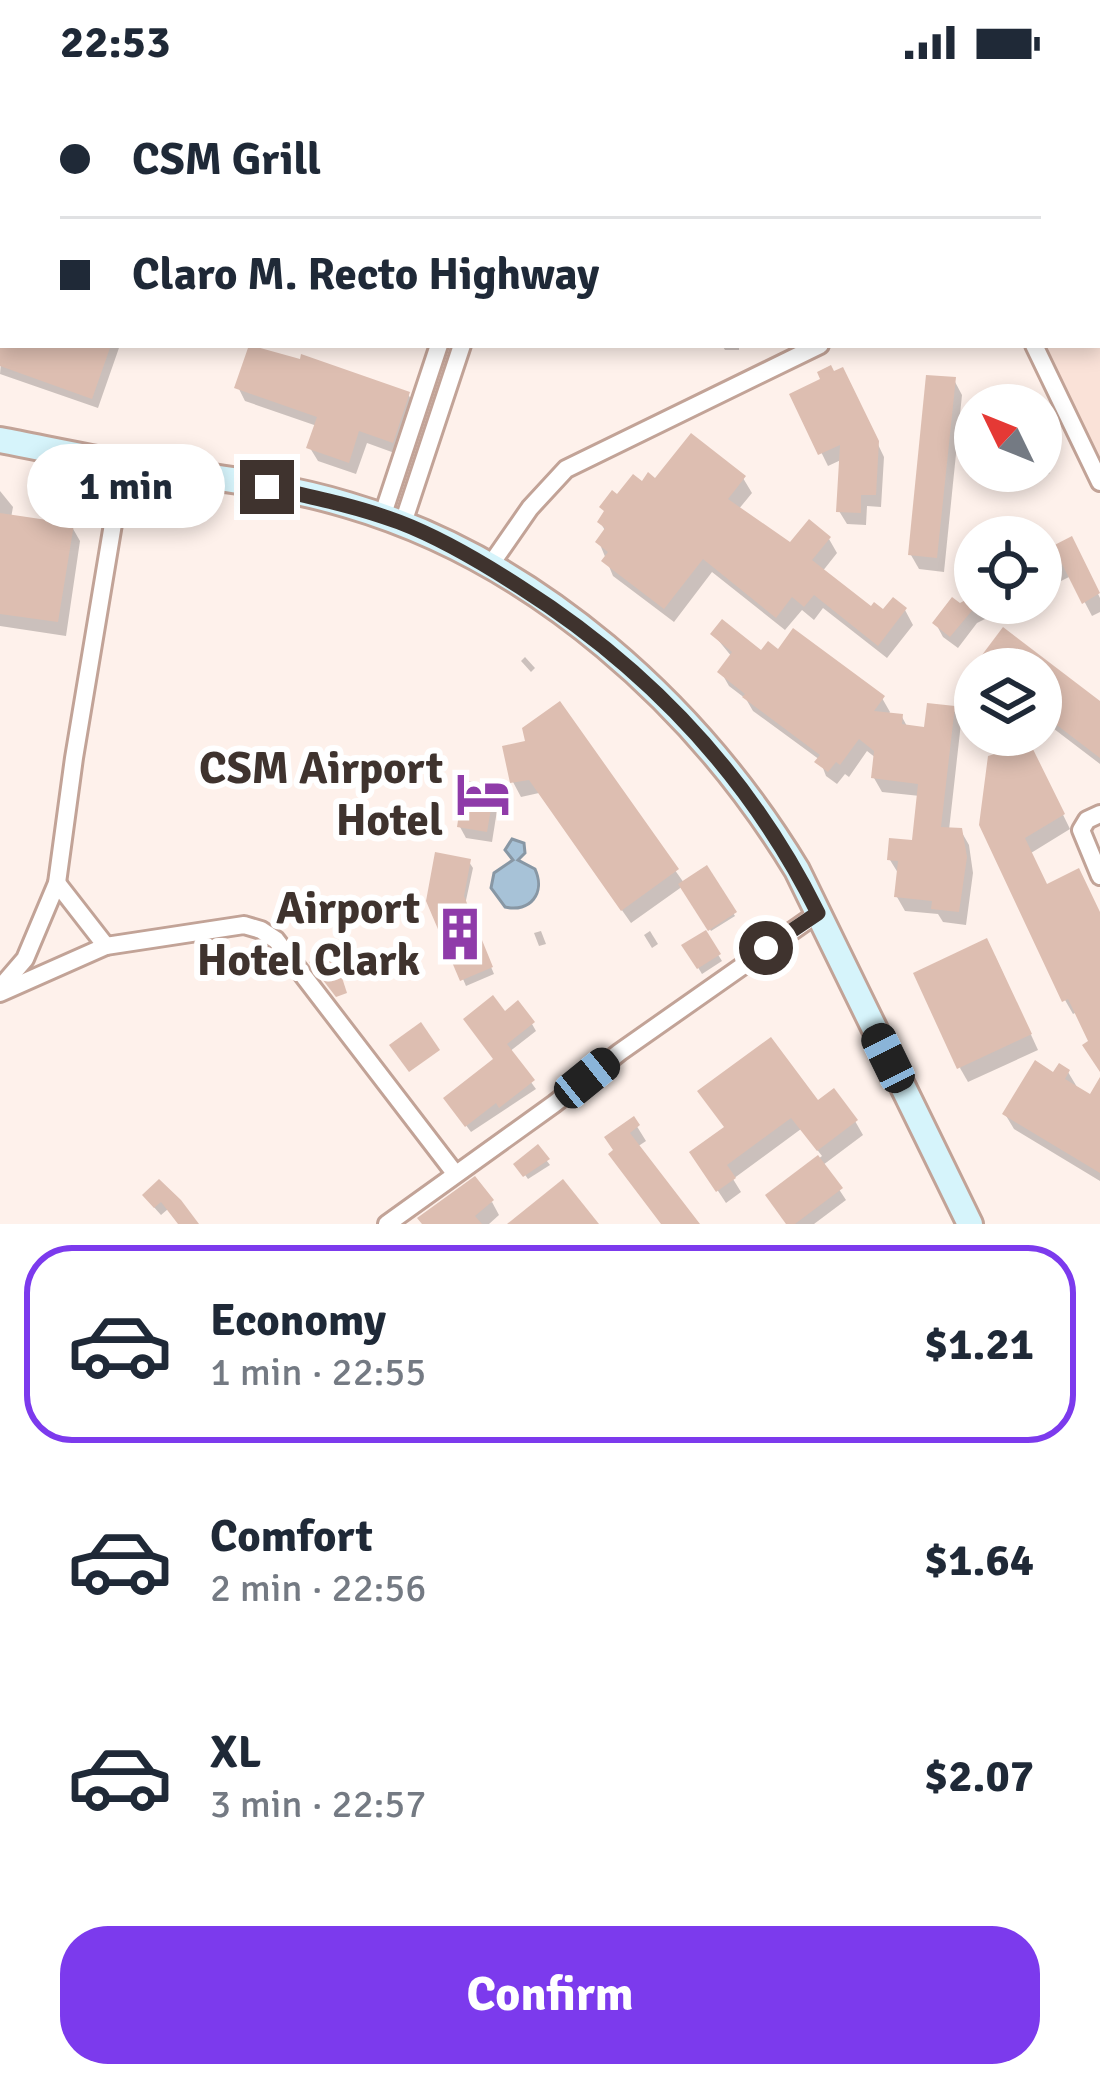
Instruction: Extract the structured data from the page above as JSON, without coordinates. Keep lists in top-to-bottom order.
{
  "places": {
    "hotel": ["CSM Airport Hotel"],
    "building": ["Airport Hotel Clark"]
  },
  "north": "top left",
  "page": {
    "status": "22:53",
    "banner": ["CSM Grill", "Claro M. Recto Highway"],
    "bubble": "1 min",
    "list": [
      {
        "name": "Economy",
        "note": "1 min · 22:55",
        "value": "$1.21"
      },
      {
        "name": "Comfort",
        "note": "2 min · 22:56",
        "value": "$1.64"
      },
      {
        "name": "XL",
        "note": "3 min · 22:57",
        "value": "$2.07"
      }
    ],
    "buttons": "Confirm"
  }
}
